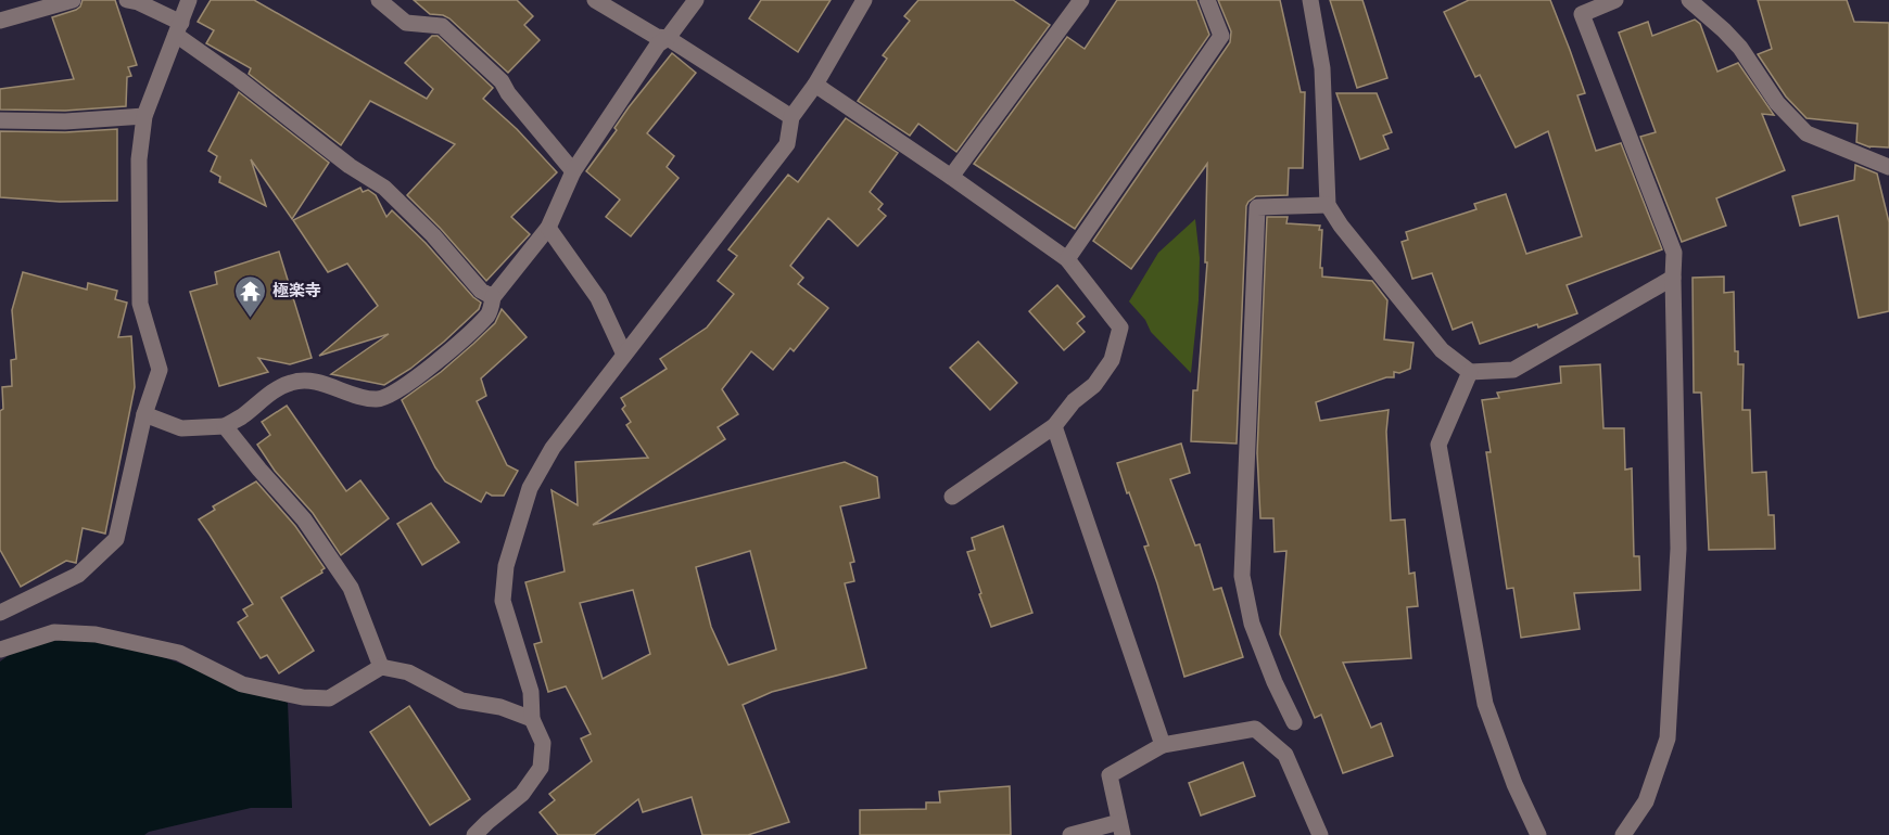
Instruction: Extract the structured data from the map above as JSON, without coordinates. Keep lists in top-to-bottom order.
{
  "places": {
    "temple": ["極楽寺"]
  }
}
